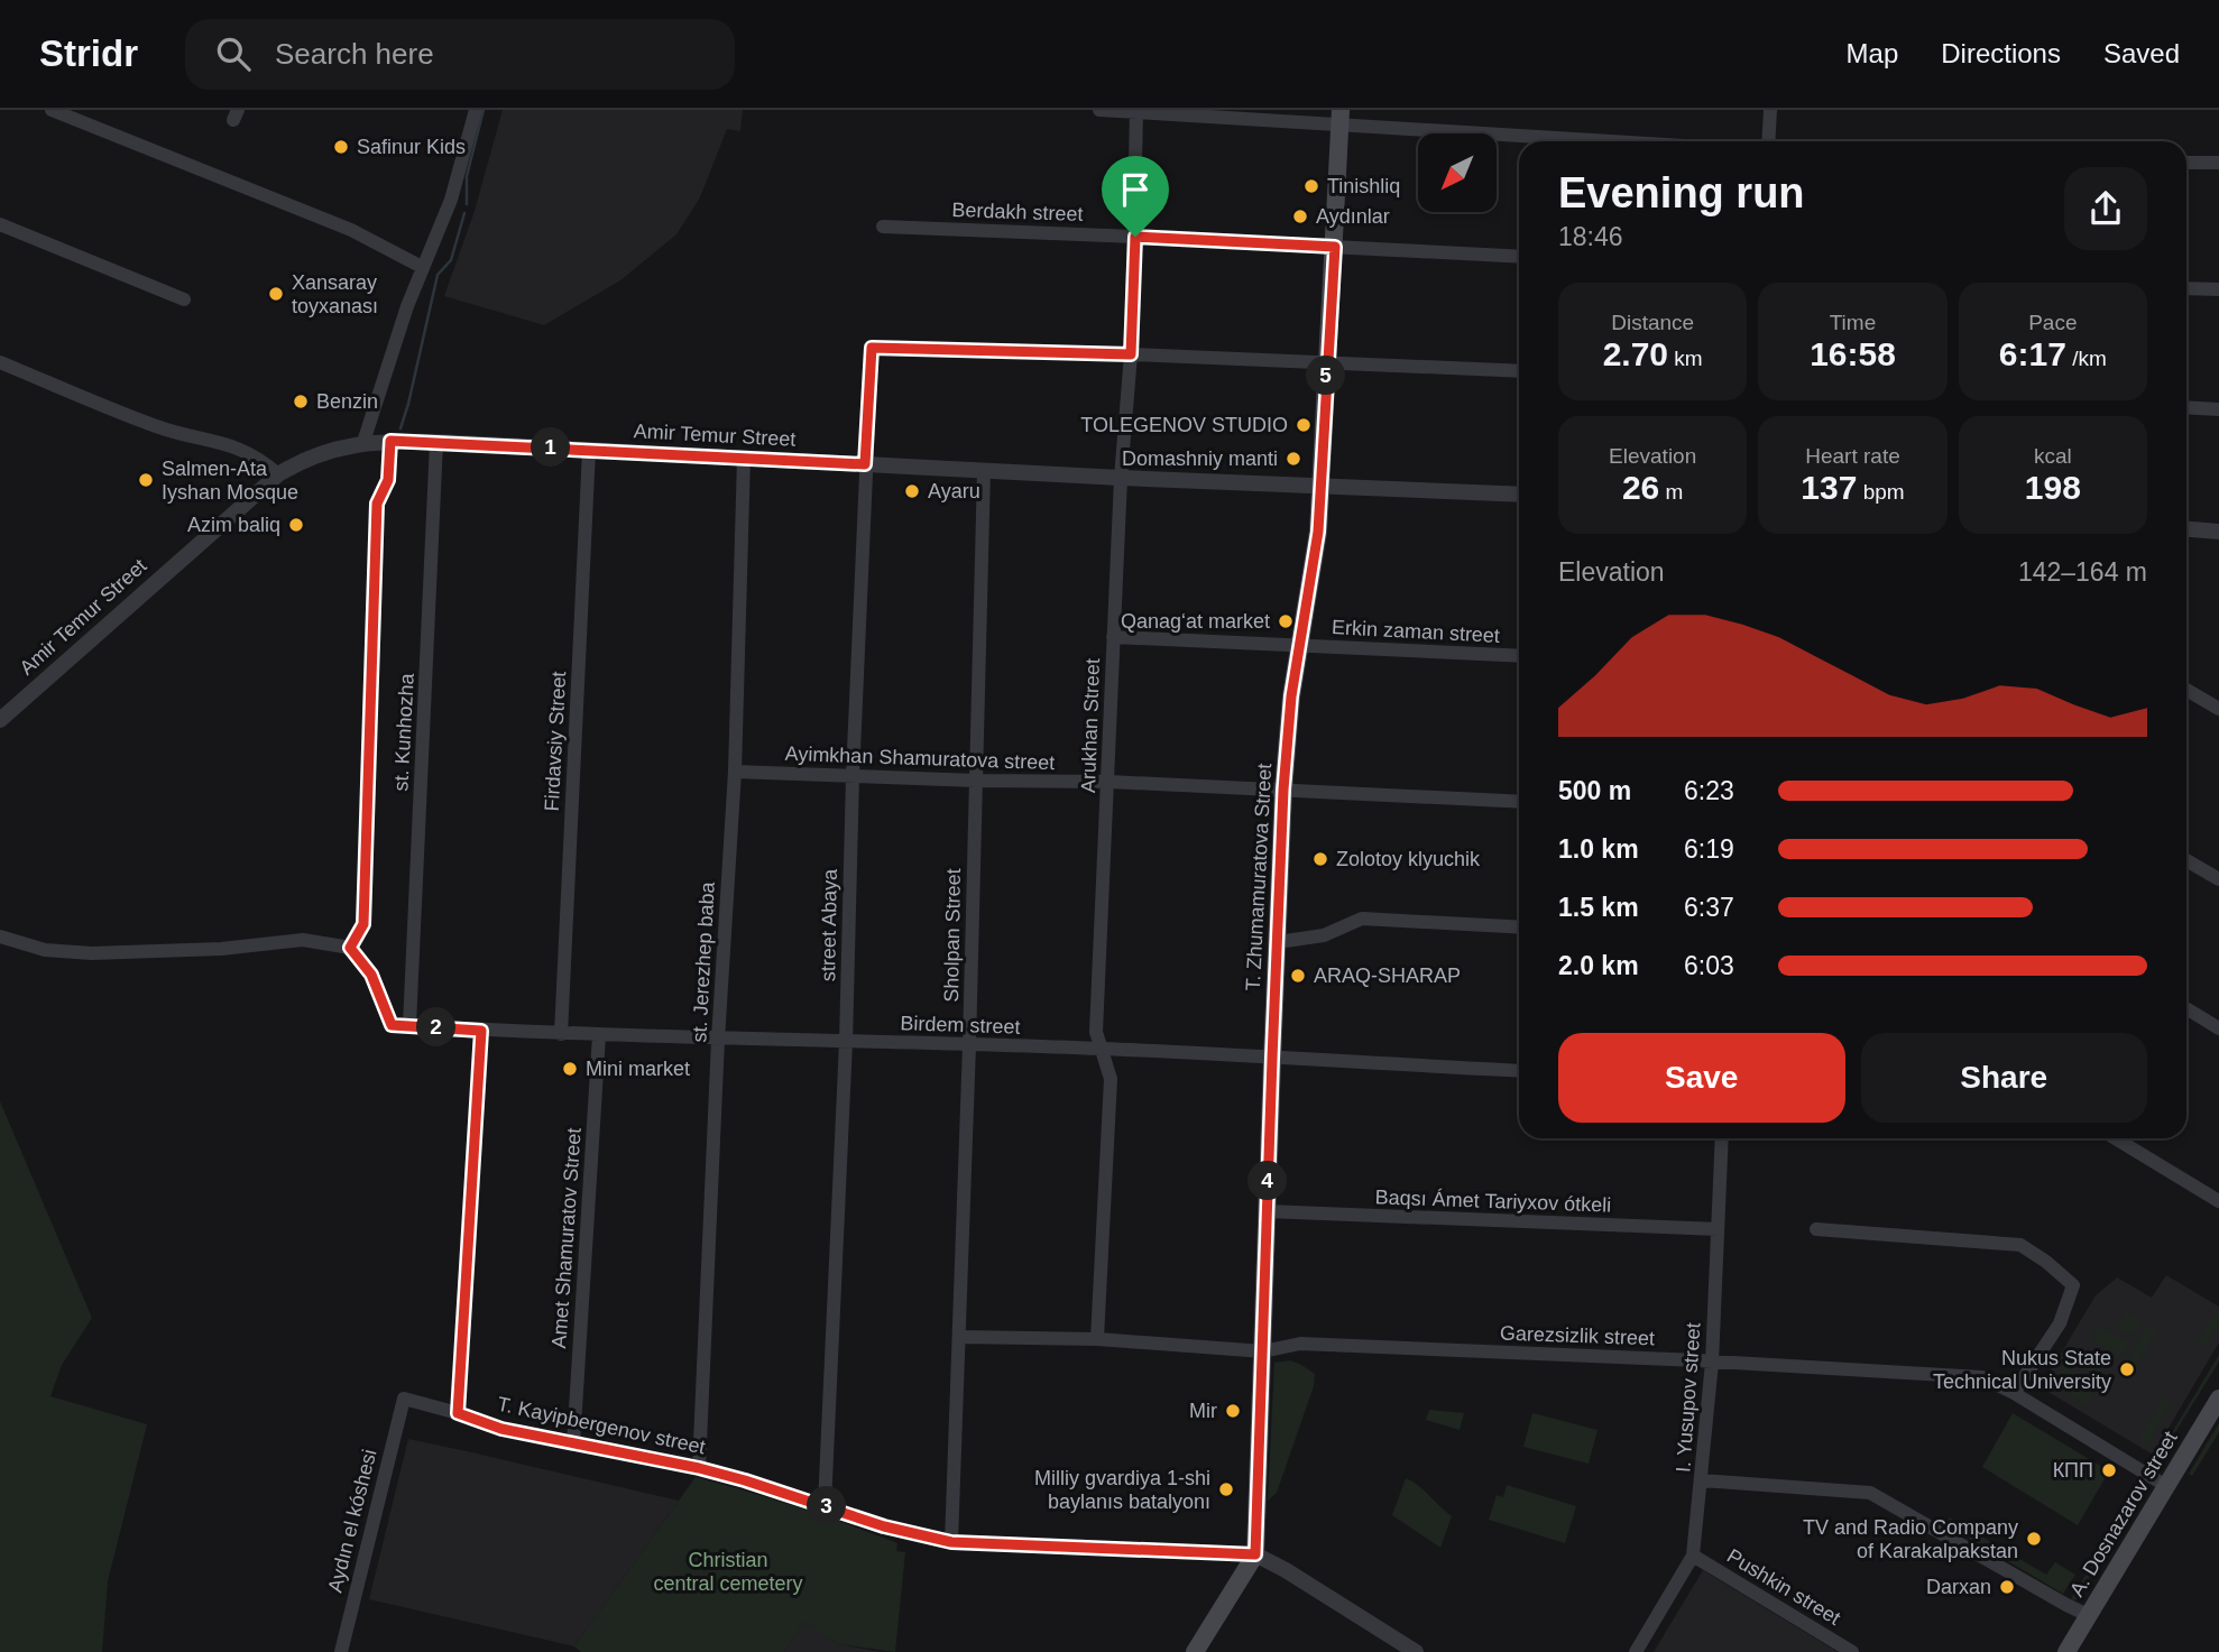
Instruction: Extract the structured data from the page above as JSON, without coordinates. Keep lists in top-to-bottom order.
{
  "streets": {
    "main road": ["T. Zhumamuratova Street", "A. Dosnazarov street"],
    "street": [
      "Berdakh street",
      "Amir Temur Street",
      "Erkin zaman street",
      "Arukhan Street",
      "st. Kunhozha",
      "Firdavsiy Street",
      "Ayimkhan Shamuratova street",
      "street Abaya",
      "Sholpan Street",
      "st. Jerezhep baba",
      "Birdem street",
      "Baqsı Ámet Tariyxov ótkeli",
      "Amet Shamuratov Street",
      "Garezsizlik street",
      "I. Yusupov street",
      "T. Kayipbergenov street",
      "Aydın el kóshesi",
      "Pushkin street"
    ]
  },
  "crossings": [
    ["Berdakh street", "Arukhan Street"],
    ["Berdakh street", "T. Zhumamuratova Street"],
    ["Amir Temur Street", "Arukhan Street"],
    ["Amir Temur Street", "st. Kunhozha"],
    ["Amir Temur Street", "Firdavsiy Street"],
    ["Amir Temur Street", "T. Zhumamuratova Street"],
    ["Amir Temur Street", "street Abaya"],
    ["Amir Temur Street", "Sholpan Street"],
    ["Amir Temur Street", "st. Jerezhep baba"],
    ["Erkin zaman street", "Arukhan Street"],
    ["Erkin zaman street", "T. Zhumamuratova Street"],
    ["Arukhan Street", "Ayimkhan Shamuratova street"],
    ["Arukhan Street", "street Abaya"],
    ["Arukhan Street", "Birdem street"],
    ["Arukhan Street", "Garezsizlik street"],
    ["st. Kunhozha", "Birdem street"],
    ["Firdavsiy Street", "Birdem street"],
    ["Ayimkhan Shamuratova street", "T. Zhumamuratova Street"],
    ["Ayimkhan Shamuratova street", "street Abaya"],
    ["Ayimkhan Shamuratova street", "Sholpan Street"],
    ["Ayimkhan Shamuratova street", "st. Jerezhep baba"],
    ["T. Zhumamuratova Street", "Birdem street"],
    ["T. Zhumamuratova Street", "Baqsı Ámet Tariyxov ótkeli"],
    ["T. Zhumamuratova Street", "Garezsizlik street"],
    ["T. Zhumamuratova Street", "T. Kayipbergenov street"],
    ["street Abaya", "Birdem street"],
    ["street Abaya", "T. Kayipbergenov street"],
    ["Sholpan Street", "Birdem street"],
    ["Sholpan Street", "Garezsizlik street"],
    ["Sholpan Street", "T. Kayipbergenov street"],
    ["st. Jerezhep baba", "Birdem street"],
    ["st. Jerezhep baba", "T. Kayipbergenov street"],
    ["Birdem street", "Amet Shamuratov Street"],
    ["Baqsı Ámet Tariyxov ótkeli", "I. Yusupov street"],
    ["Amet Shamuratov Street", "T. Kayipbergenov street"],
    ["Garezsizlik street", "I. Yusupov street"],
    ["Garezsizlik street", "A. Dosnazarov street"],
    ["I. Yusupov street", "Pushkin street"],
    ["T. Kayipbergenov street", "Aydın el kóshesi"]
  ],
  "parks": ["Christian central cemetery"],
  "places": [
    "Safinur Kids",
    "Tinishliq",
    "Aydınlar",
    "Xansaray toyxanası",
    "Benzin",
    "TOLEGENOV STUDIO",
    "Domashniy manti",
    "Salmen-Ata Iyshan Mosque",
    "Ayaru",
    "Azim baliq",
    "Qanagʻat market",
    "Zolotoy klyuchik",
    "ARAQ-SHARAP",
    "Mini market",
    "Nukus State Technical University",
    "Mir",
    "КПП",
    "Milliy gvardiya 1-shi baylanıs batalyonı",
    "TV and Radio Company of Karakalpakstan",
    "Darxan"
  ],
  "north": "bottom left",
  "page": {
    "header": "Stridr",
    "search": "Search here",
    "nav": ["Map", "Directions", "Saved"],
    "heading": ["Evening run", "18:46"],
    "stats": [
      ["Distance", "2.70 km"],
      ["Time", "16:58"],
      ["Pace", "6:17 /km"],
      ["Elevation", "26 m"],
      ["Heart rate", "137 bpm"],
      ["kcal", "198"]
    ],
    "pins": [
      "5",
      "1",
      "2",
      "4",
      "3"
    ],
    "chart": ["Elevation", "142–164 m"],
    "list": [
      {
        "name": "500 m",
        "note": "6:23"
      },
      {
        "name": "1.0 km",
        "note": "6:19"
      },
      {
        "name": "1.5 km",
        "note": "6:37"
      },
      {
        "name": "2.0 km",
        "note": "6:03"
      }
    ],
    "buttons": ["Save", "Share"]
  }
}
